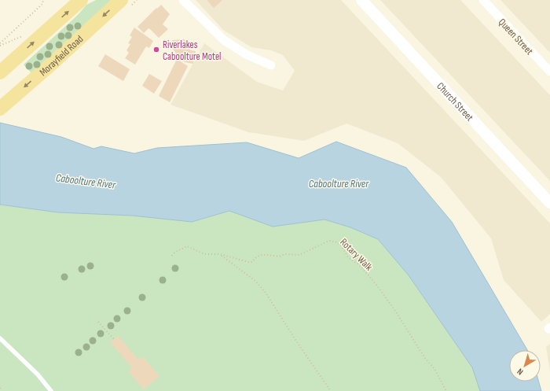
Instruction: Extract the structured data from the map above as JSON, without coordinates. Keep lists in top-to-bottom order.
{
  "streets": {
    "main road": ["Morayfield Road"],
    "street": ["Queen Street", "Church Street"],
    "path": ["Rotary Walk"]
  },
  "water": ["Caboolture River"],
  "places": ["Riverlakes Caboolture Motel"],
  "north": "bottom left"
}
